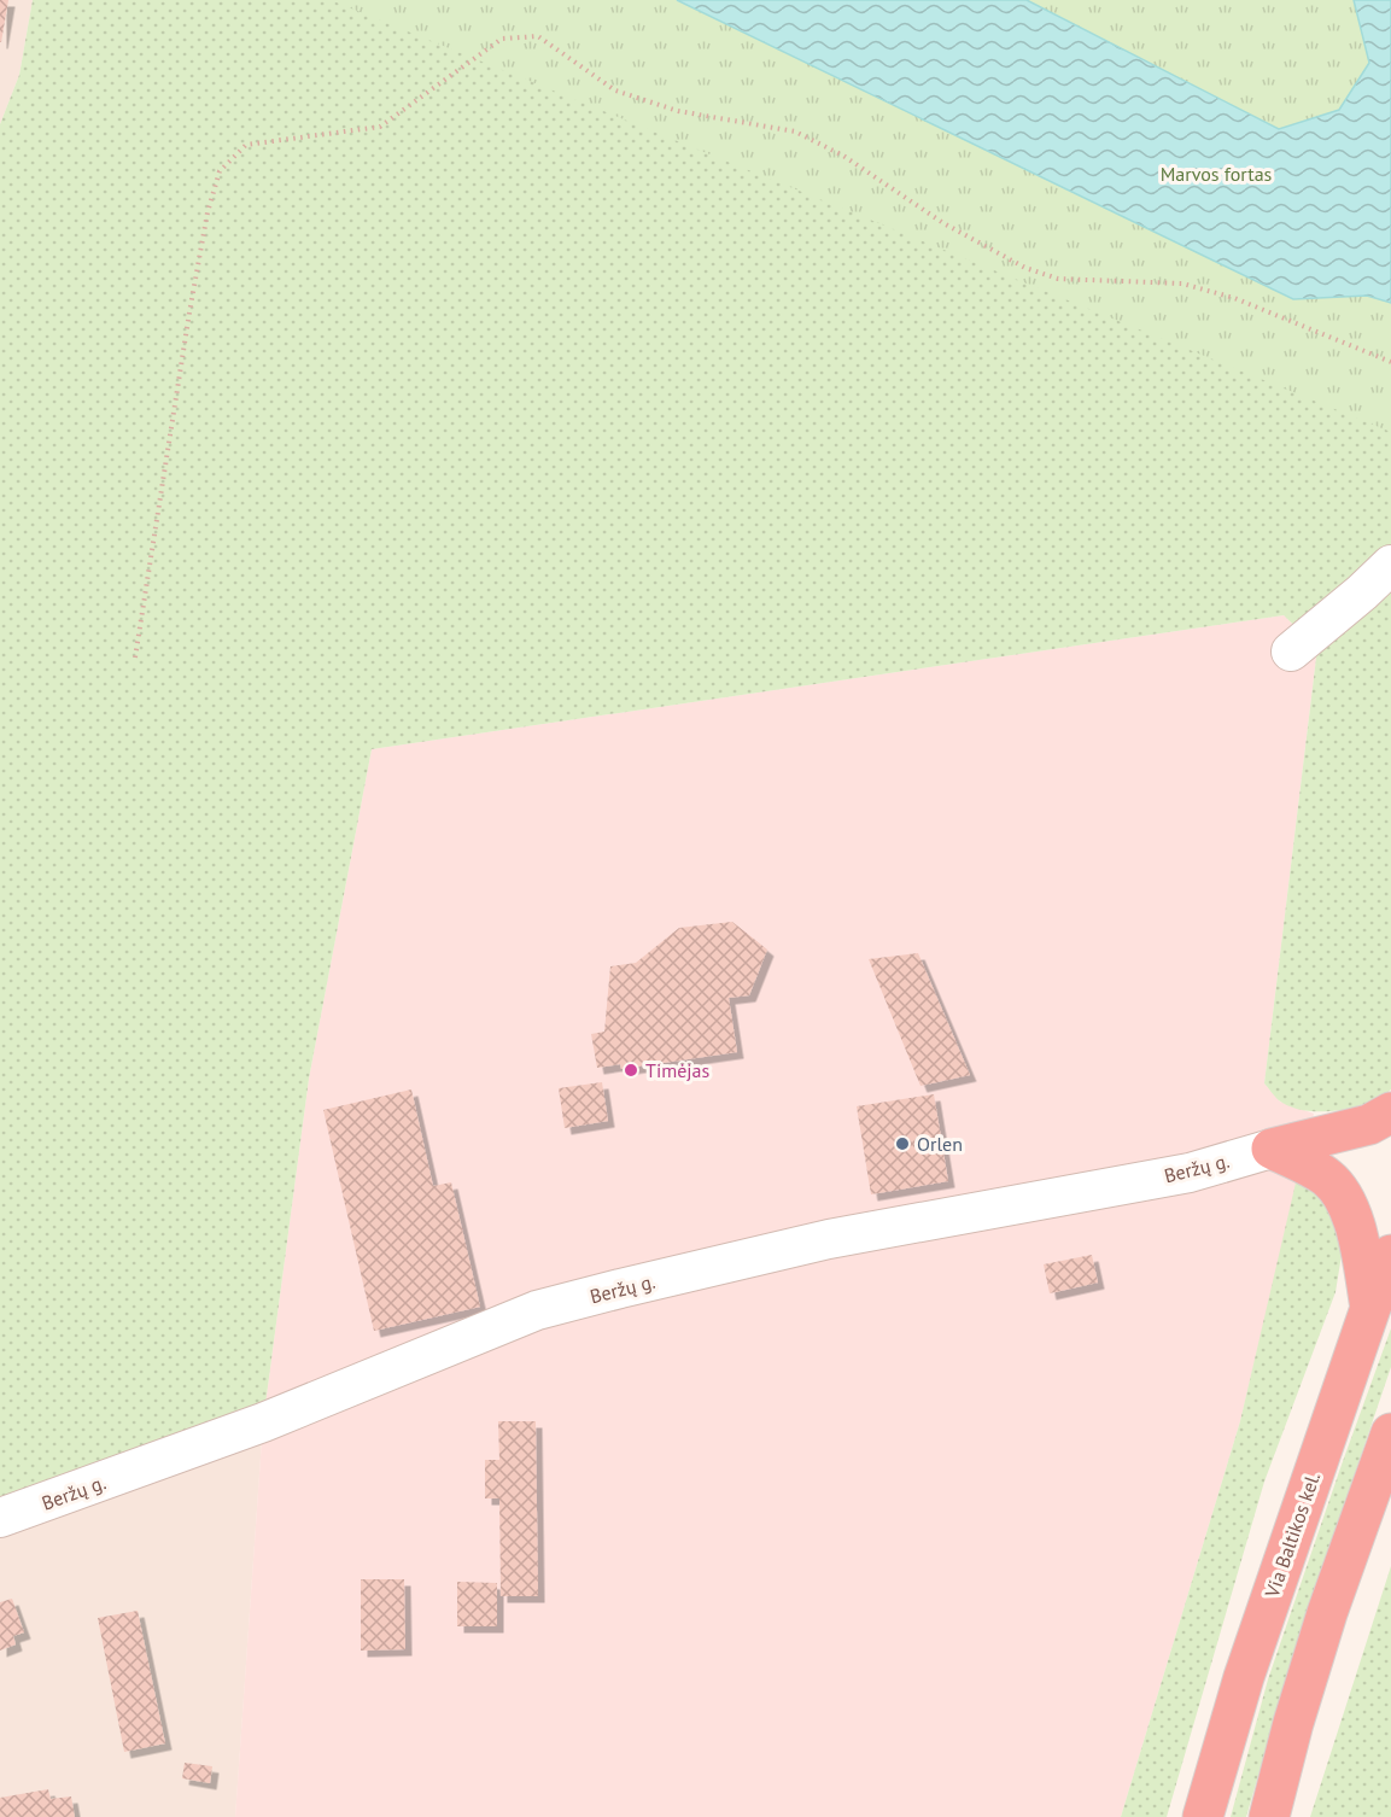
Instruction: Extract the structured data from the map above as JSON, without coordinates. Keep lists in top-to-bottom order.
{
  "streets": {
    "highway": ["Via Baltikos kel."],
    "street": ["Beržų g."]
  },
  "parks": ["Marvos fortas"],
  "places": ["Timėjas", "Orlen"]
}
